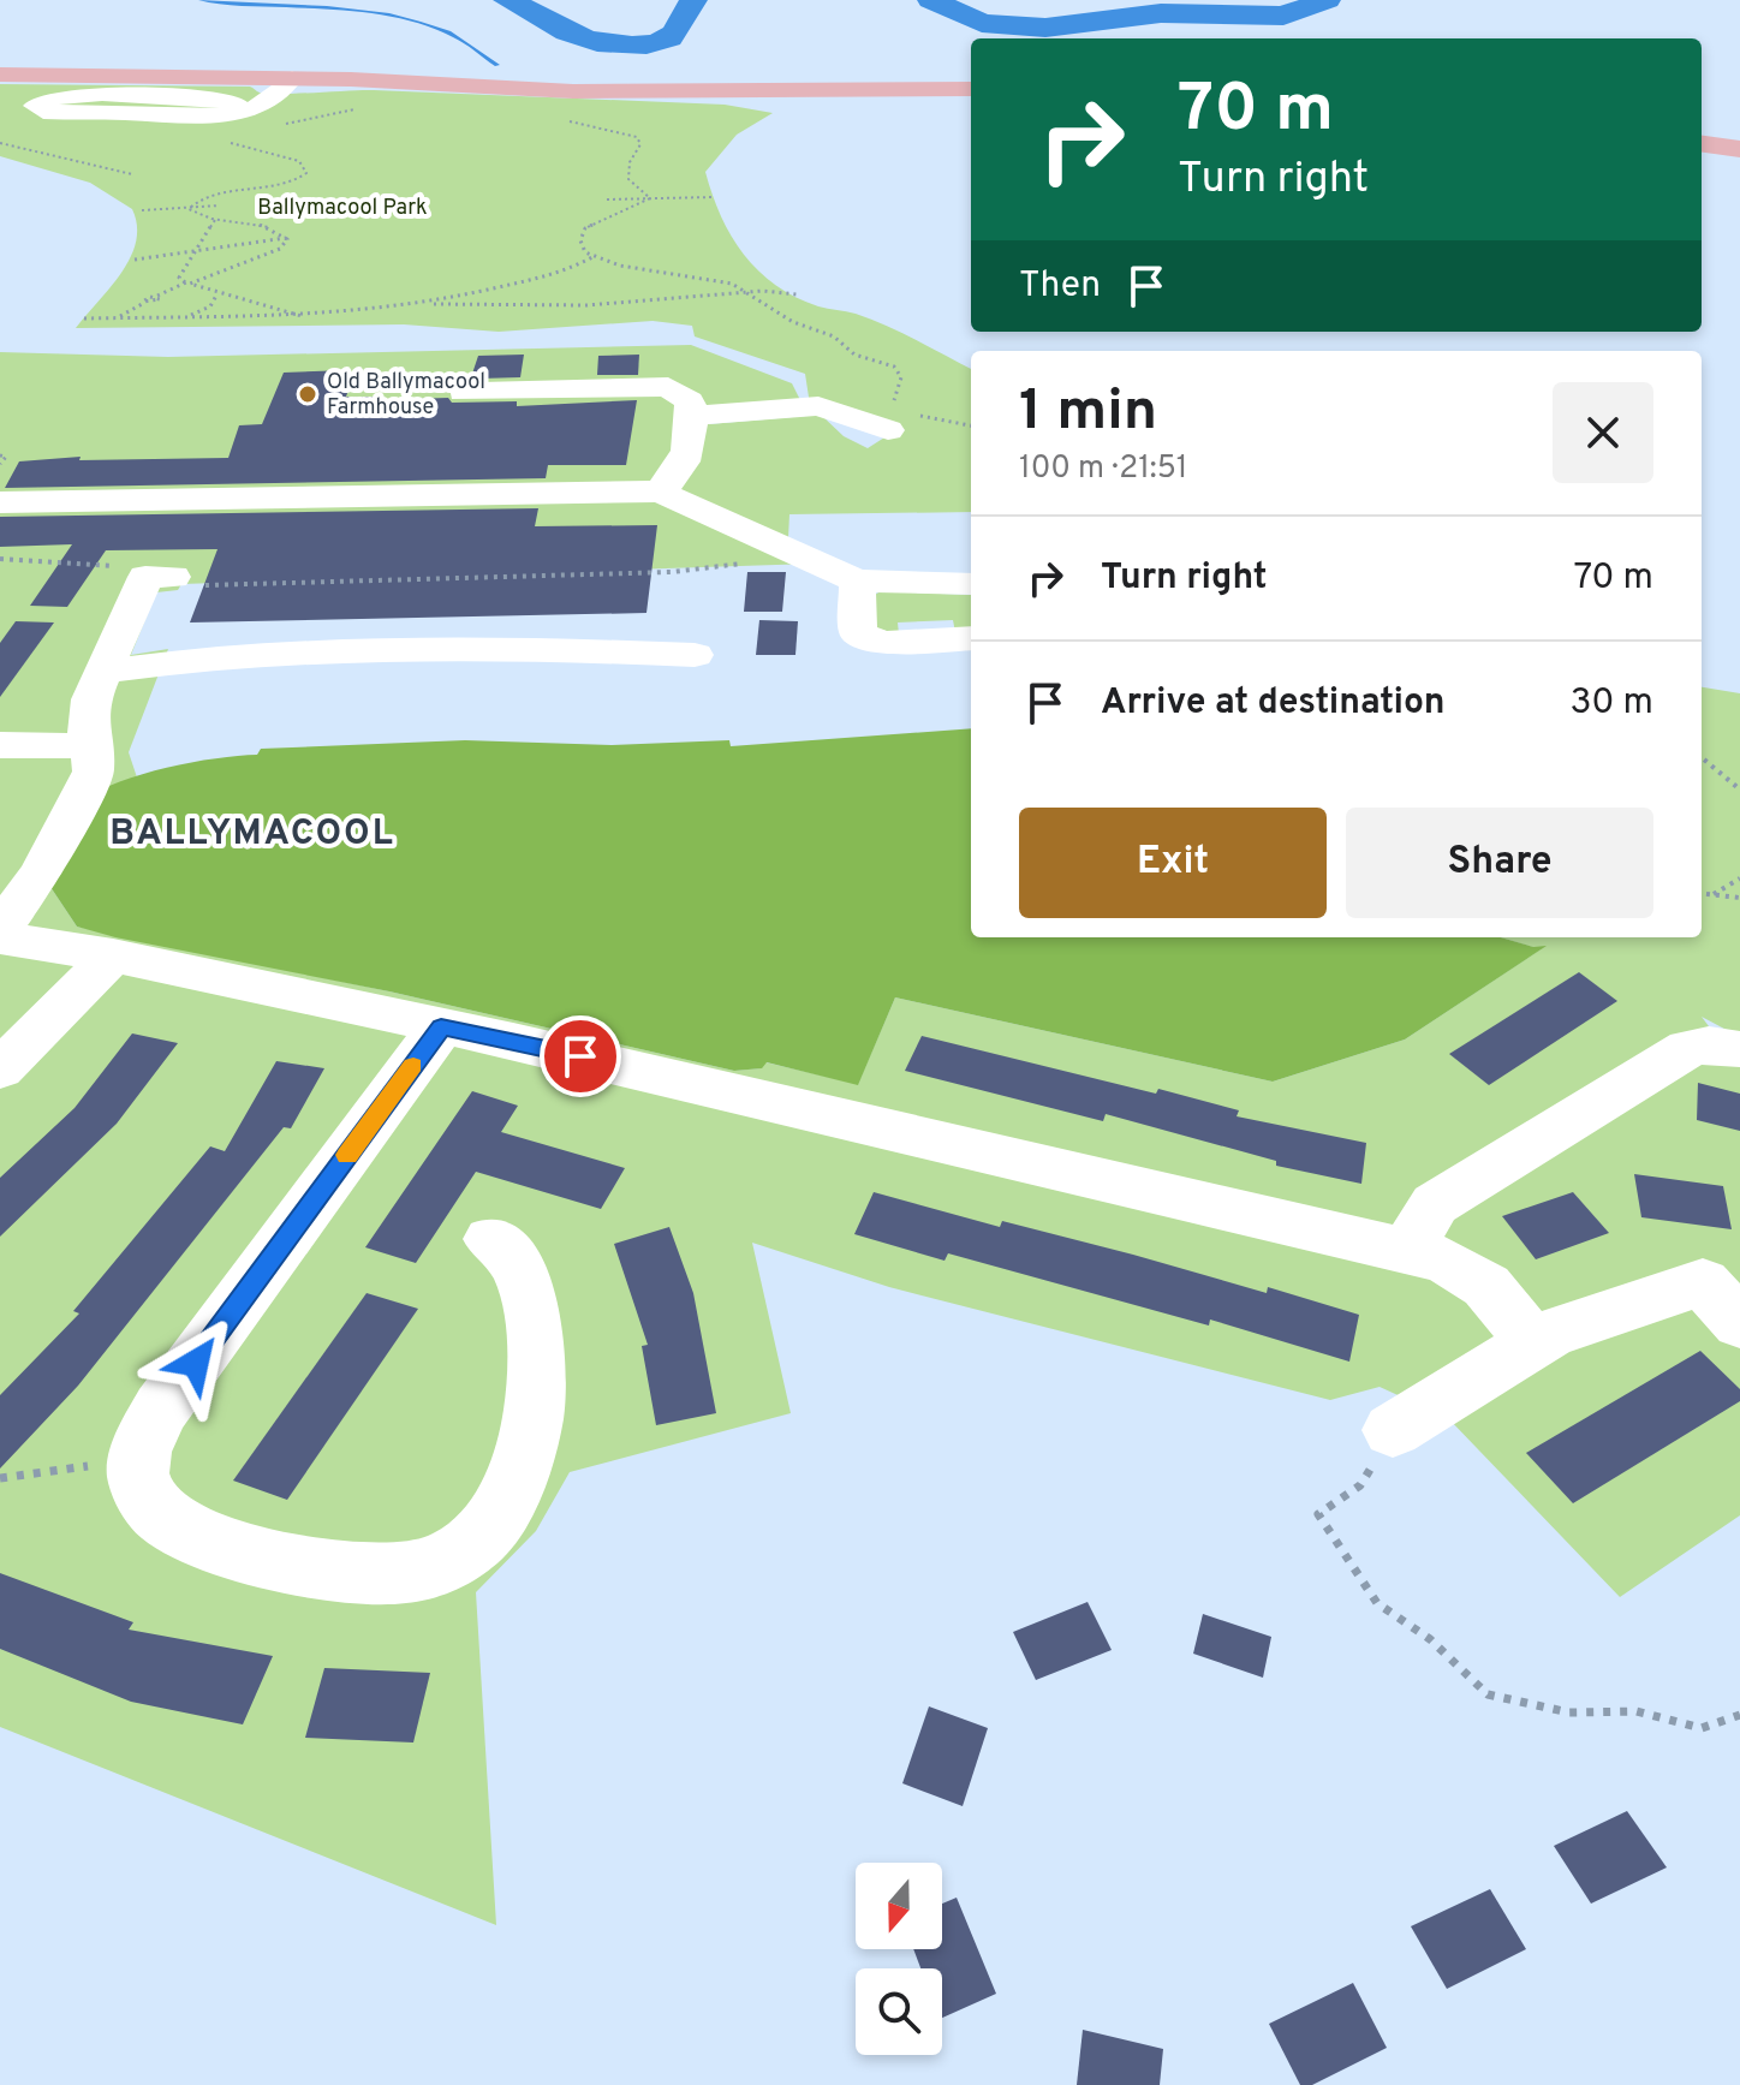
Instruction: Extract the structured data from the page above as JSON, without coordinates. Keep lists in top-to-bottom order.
{
  "districts": ["BALLYMACOOL"],
  "parks": ["Ballymacool Park"],
  "places": ["Old Ballymacool Farmhouse"],
  "north": "bottom",
  "page": {
    "turn": ["70 m", "Turn right"],
    "then": "Then",
    "heading": ["1 min", "100 m · 21:51"],
    "list": [
      {
        "name": "Turn right",
        "value": "70 m"
      },
      {
        "name": "Arrive at destination",
        "value": "30 m"
      }
    ],
    "buttons": ["Exit", "Share"]
  }
}
